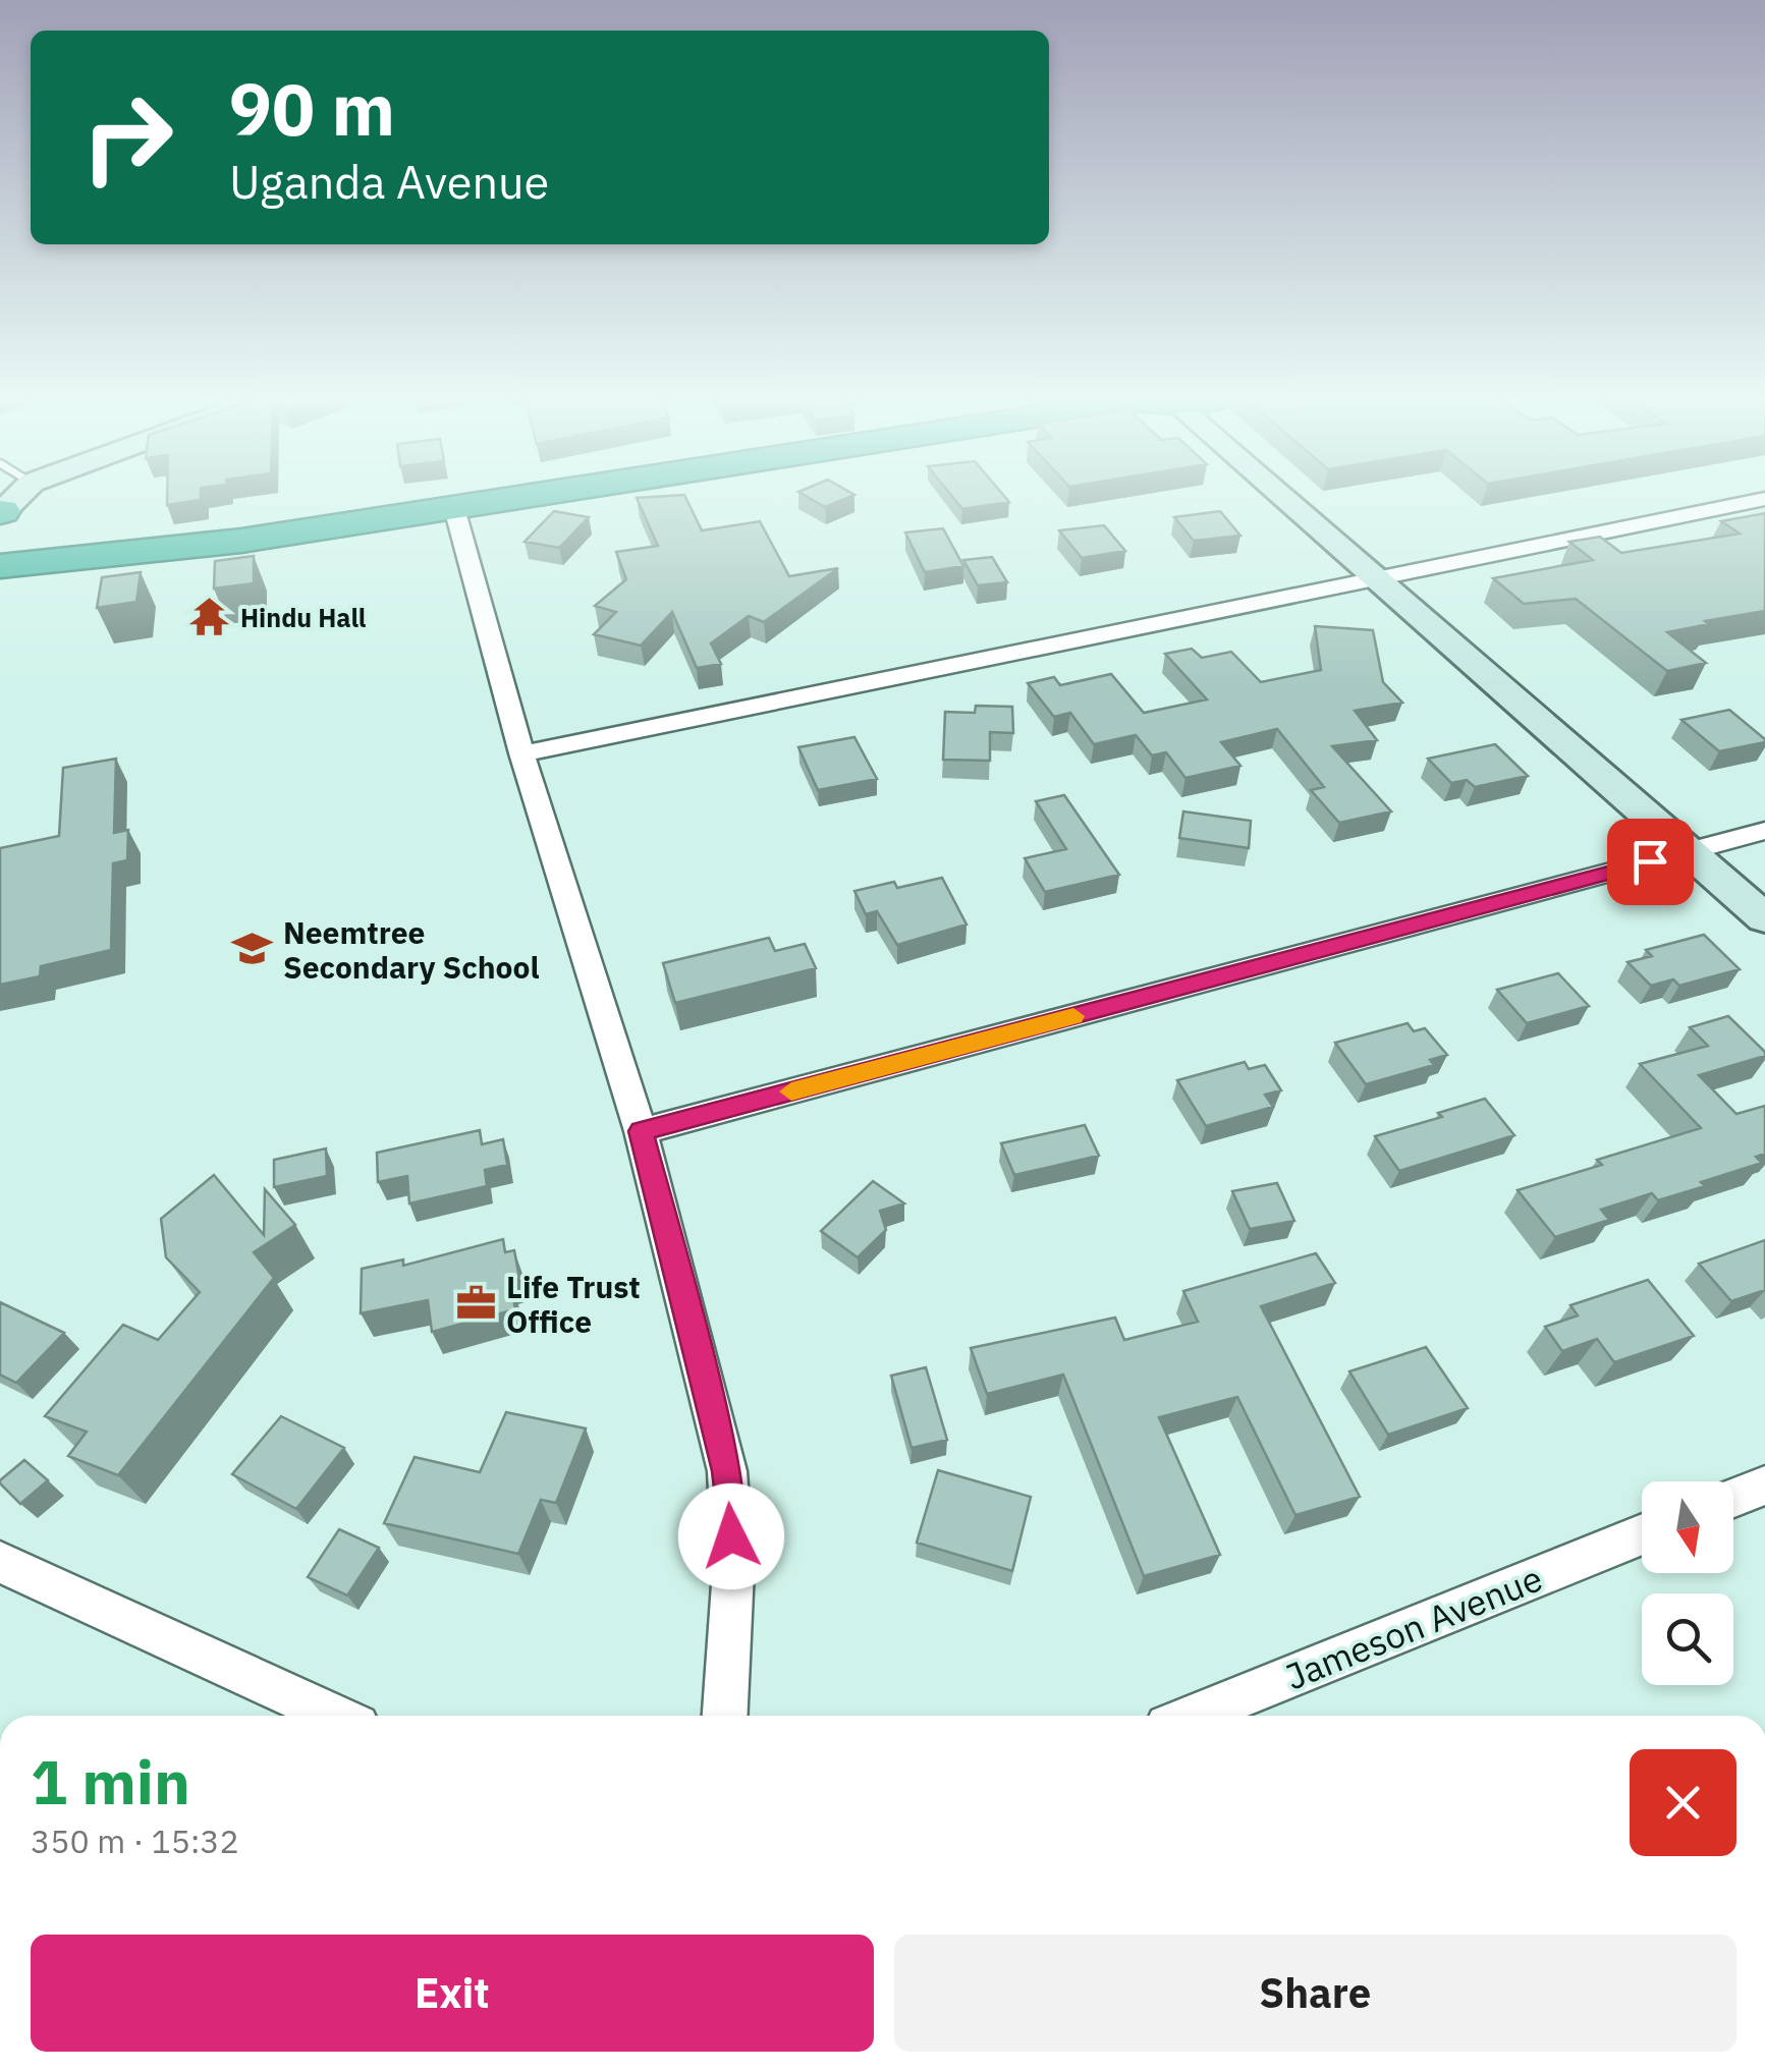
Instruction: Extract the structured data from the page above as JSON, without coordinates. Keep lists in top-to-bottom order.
{
  "streets": {
    "street": ["Jameson Avenue"]
  },
  "places": {
    "temple": ["Hindu Hall"],
    "school or university": ["Neemtree Secondary School"],
    "office": ["Life Trust Office"]
  },
  "north": "bottom",
  "page": {
    "turn": ["90 m", "Uganda Avenue"],
    "heading": ["1 min", "350 m · 15:32"],
    "buttons": ["Exit", "Share"]
  }
}
